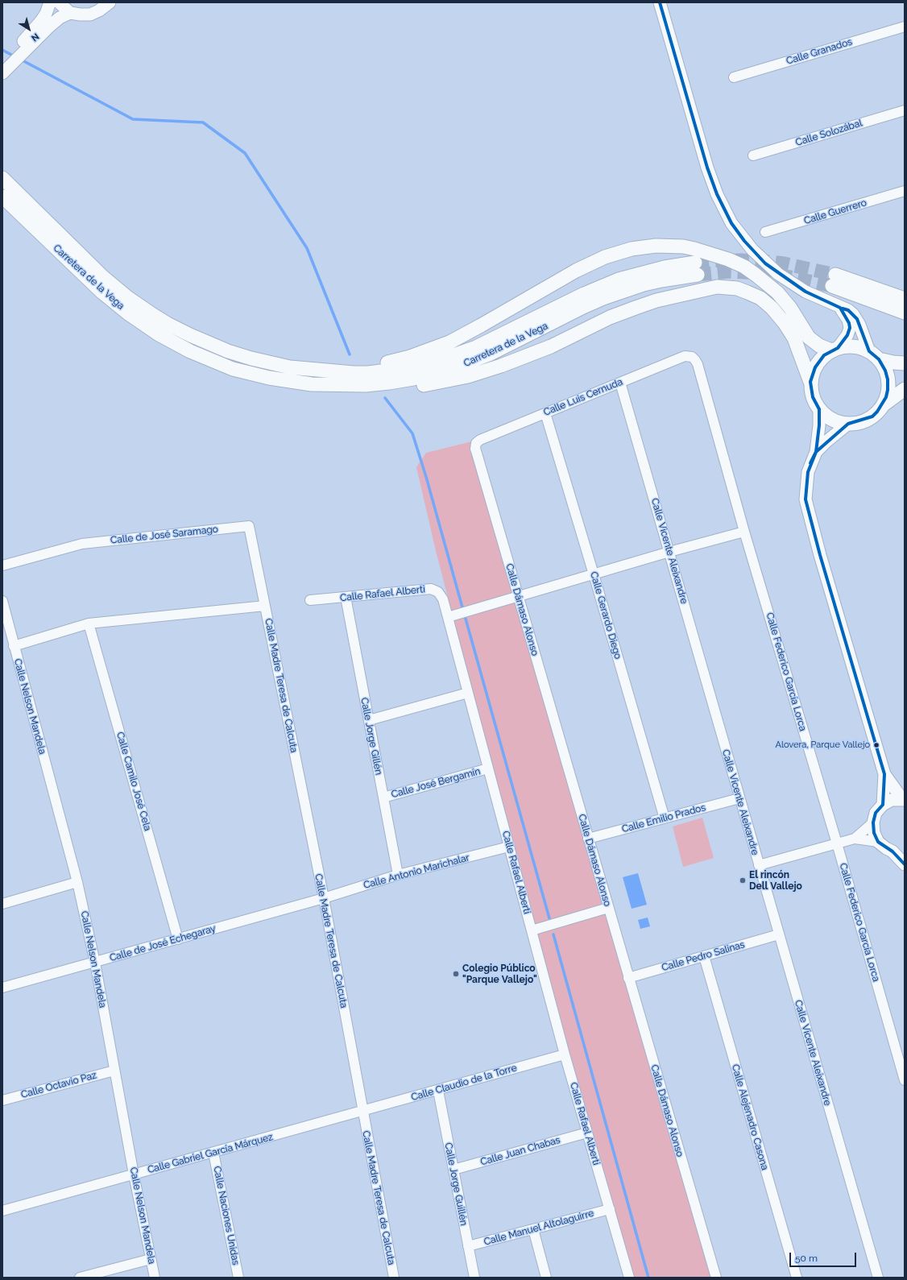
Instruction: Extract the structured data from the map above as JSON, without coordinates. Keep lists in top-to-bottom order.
{
  "streets": {
    "main road": ["Carretera de la Vega"],
    "street": [
      "Calle Granados",
      "Calle Solozábal",
      "Calle Guerrero",
      "Calle Luis Cernuda",
      "Calle de José Saramago",
      "Calle Vicente Aleixandre",
      "Calle Rafael Alberti",
      "Calle Dámaso Alonso",
      "Calle Gerardo Diego",
      "Calle Federico García Lorca",
      "Calle Madre Teresa de Calcuta",
      "Calle Nelson Mandela",
      "Calle Jorge Gillén",
      "Calle Camilo José Cela",
      "Calle José Bergamín",
      "Calle Emilio Prados",
      "Calle Antonio Marichalar",
      "Calle de José Echegaray",
      "Calle Pedro Salinas",
      "Calle Claudio de la Torre",
      "Calle Octavio Paz",
      "Calle Alejenadro Casona",
      "Calle Juan Chabas",
      "Calle Gabriel García Márquez",
      "Calle Jorge Guillén",
      "Calle Naciones Unidas",
      "Calle Manuel Altolaguirre"
    ]
  },
  "crossings": [
    ["Calle Luis Cernuda", "Calle Vicente Aleixandre"],
    ["Calle Luis Cernuda", "Calle Dámaso Alonso"],
    ["Calle Luis Cernuda", "Calle Gerardo Diego"],
    ["Calle Luis Cernuda", "Calle Federico García Lorca"],
    ["Calle de José Saramago", "Calle Madre Teresa de Calcuta"],
    ["Calle Vicente Aleixandre", "Calle Emilio Prados"],
    ["Calle Vicente Aleixandre", "Calle Pedro Salinas"],
    ["Calle Rafael Alberti", "Calle Jorge Gillén"],
    ["Calle Rafael Alberti", "Calle José Bergamín"],
    ["Calle Rafael Alberti", "Calle Antonio Marichalar"],
    ["Calle Rafael Alberti", "Calle Claudio de la Torre"],
    ["Calle Rafael Alberti", "Calle Juan Chabas"],
    ["Calle Rafael Alberti", "Calle Manuel Altolaguirre"],
    ["Calle Dámaso Alonso", "Calle Emilio Prados"],
    ["Calle Dámaso Alonso", "Calle Pedro Salinas"],
    ["Calle Gerardo Diego", "Calle Emilio Prados"],
    ["Calle Madre Teresa de Calcuta", "Calle Antonio Marichalar"],
    ["Calle Madre Teresa de Calcuta", "Calle de José Echegaray"],
    ["Calle Madre Teresa de Calcuta", "Calle Claudio de la Torre"],
    ["Calle Madre Teresa de Calcuta", "Calle Gabriel García Márquez"],
    ["Calle Nelson Mandela", "Calle de José Echegaray"],
    ["Calle Nelson Mandela", "Calle Octavio Paz"],
    ["Calle Nelson Mandela", "Calle Gabriel García Márquez"],
    ["Calle Jorge Gillén", "Calle José Bergamín"],
    ["Calle Jorge Gillén", "Calle Antonio Marichalar"],
    ["Calle Camilo José Cela", "Calle de José Echegaray"],
    ["Calle Antonio Marichalar", "Calle de José Echegaray"],
    ["Calle Pedro Salinas", "Calle Alejenadro Casona"],
    ["Calle Claudio de la Torre", "Calle Gabriel García Márquez"],
    ["Calle Claudio de la Torre", "Calle Jorge Guillén"],
    ["Calle Juan Chabas", "Calle Jorge Guillén"],
    ["Calle Gabriel García Márquez", "Calle Naciones Unidas"],
    ["Calle Jorge Guillén", "Calle Manuel Altolaguirre"]
  ],
  "places": ["Alovera, Parque Vallejo", "El rincón Dell Vallejo", "Colegio Público \"Parque Vallejo\""],
  "scale_bar": "50 m",
  "north": "bottom right"
}
